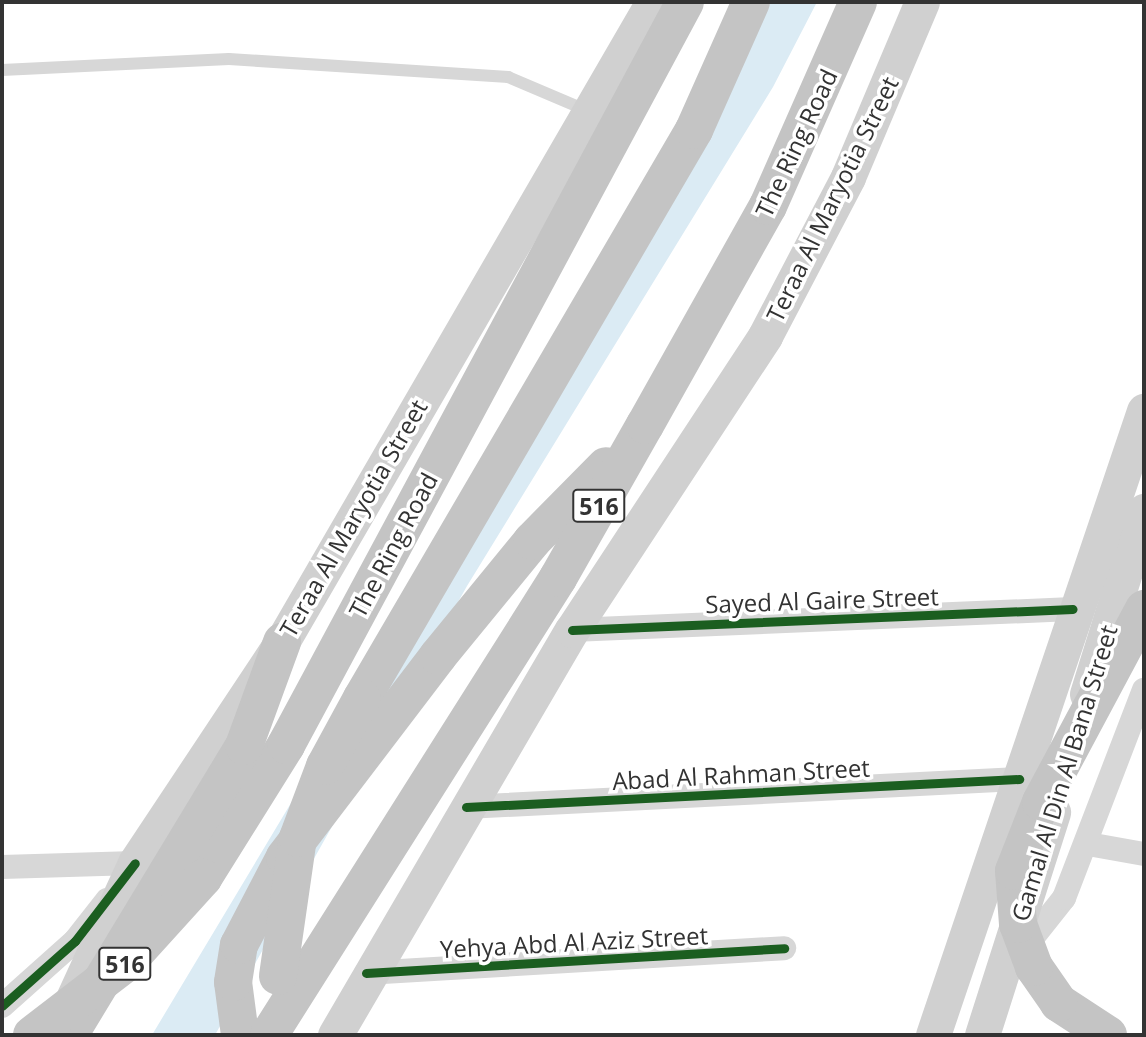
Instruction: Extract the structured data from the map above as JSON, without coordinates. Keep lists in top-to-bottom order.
{
  "streets": {
    "highway": ["The Ring Road", "516"],
    "main road": ["Teraa Al Maryotia Street", "Gamal Al Din Al Bana Street"],
    "street": ["Sayed Al Gaire Street", "Abad Al Rahman Street", "Yehya Abd Al Aziz Street"]
  },
  "crossings": [
    ["Teraa Al Maryotia Street", "Sayed Al Gaire Street"],
    ["Teraa Al Maryotia Street", "Abad Al Rahman Street"],
    ["Teraa Al Maryotia Street", "Yehya Abd Al Aziz Street"],
    ["Sayed Al Gaire Street", "Gamal Al Din Al Bana Street"],
    ["Gamal Al Din Al Bana Street", "Abad Al Rahman Street"]
  ]
}
